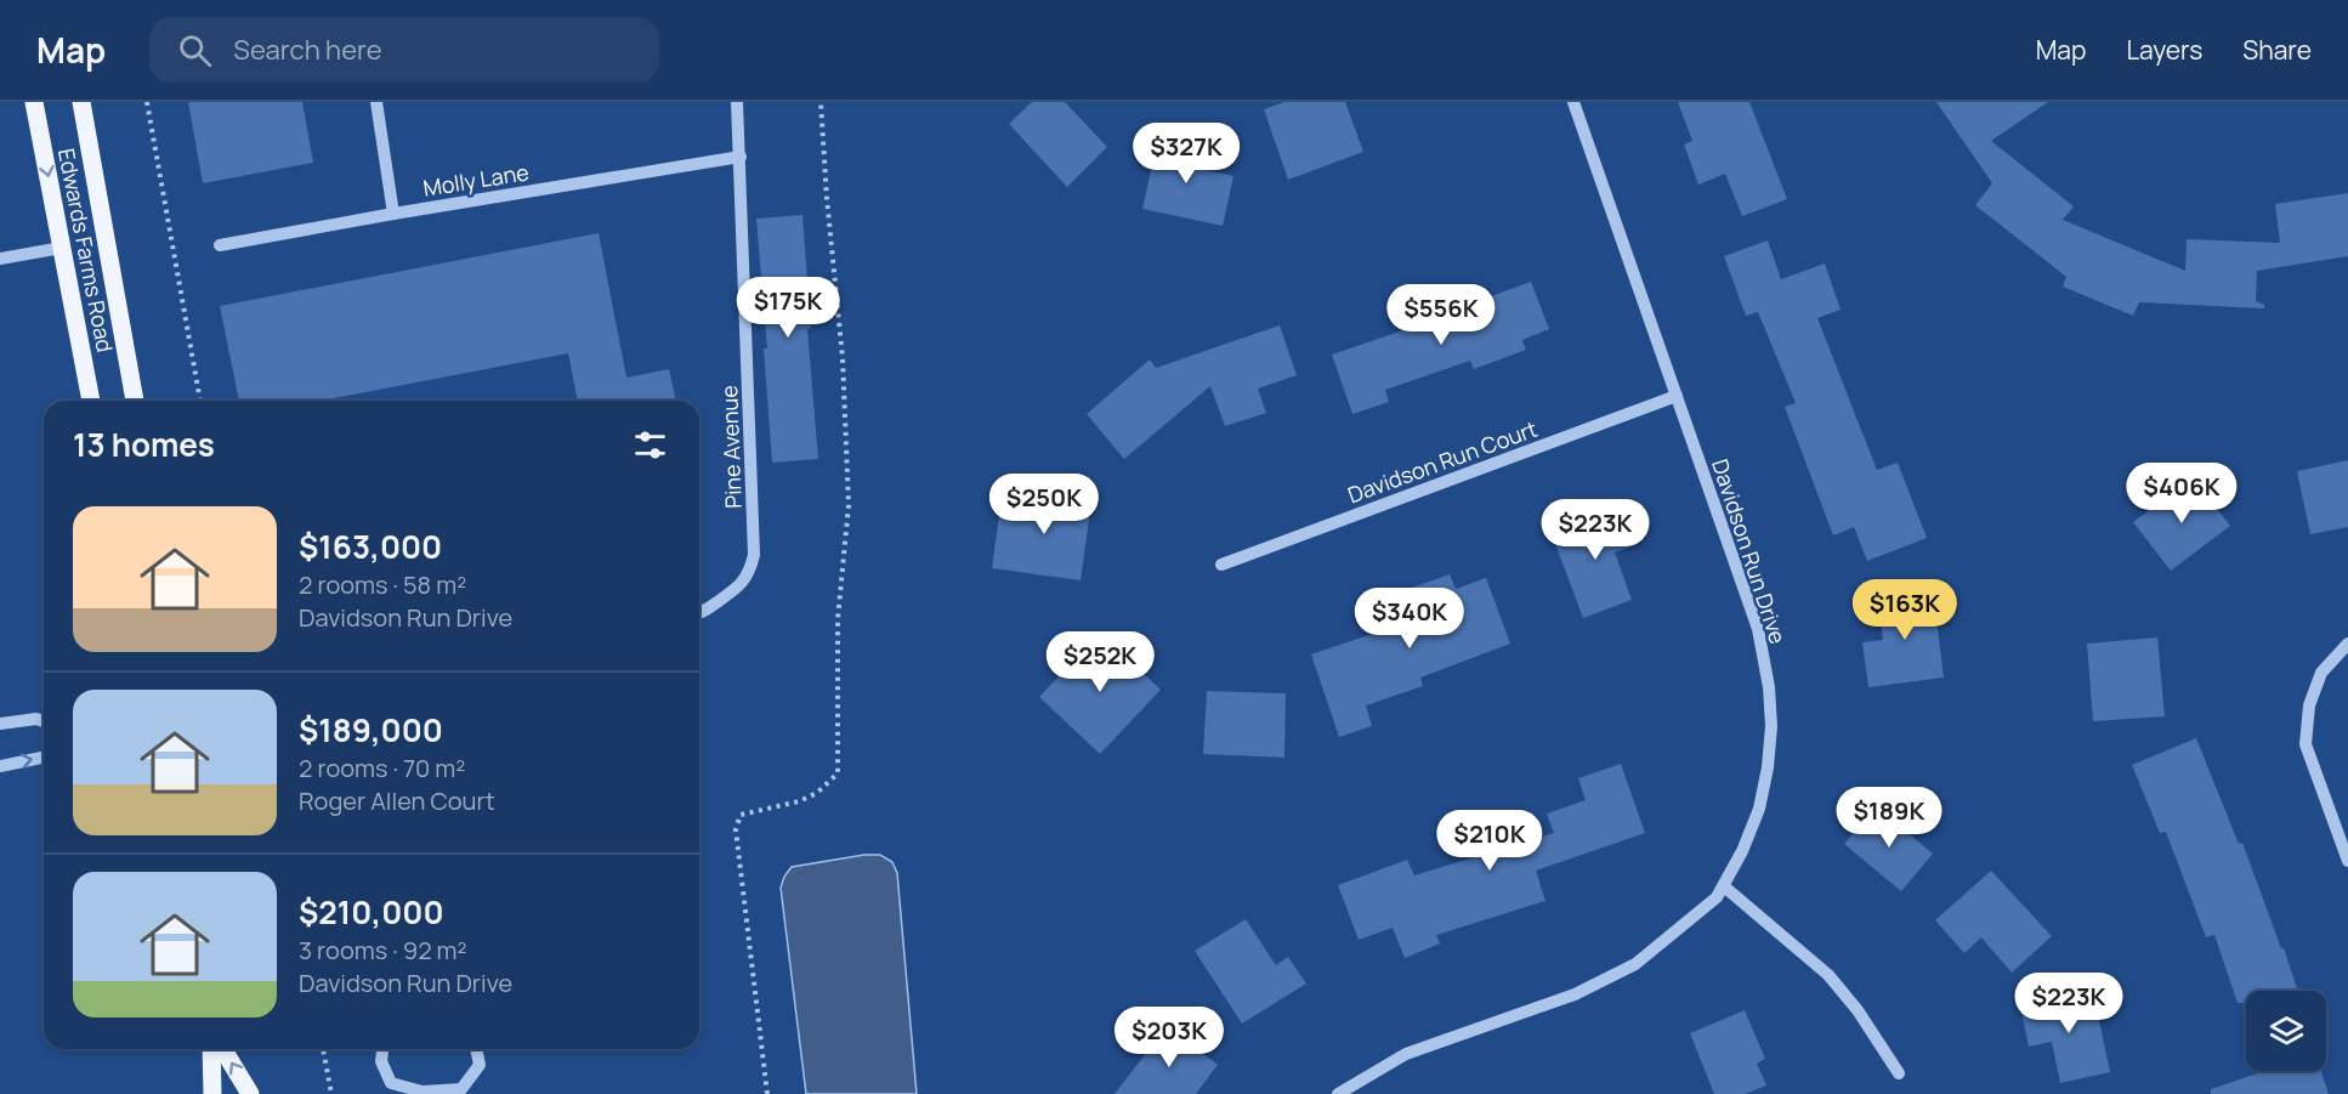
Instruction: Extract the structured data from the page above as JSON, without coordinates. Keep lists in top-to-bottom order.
{
  "streets": {
    "main road": ["Edwards Farms Road"],
    "street": [
      "Molly Lane",
      "Pine Avenue",
      "Davidson Run Court",
      "Davidson Run Drive"
    ]
  },
  "crossings": [
    ["Molly Lane", "Pine Avenue"],
    ["Davidson Run Court", "Davidson Run Drive"]
  ],
  "page": {
    "header": "Map",
    "search": "Search here",
    "nav": ["Map", "Layers", "Share"],
    "price": [
      "$327K",
      "$175K",
      "$556K",
      "$406K",
      "$250K",
      "$223K",
      "$163K",
      "$340K",
      "$252K",
      "$189K",
      "$210K",
      "$223K",
      "$203K"
    ],
    "heading": "13 homes",
    "list": [
      {
        "name": "$163,000",
        "note": "2 rooms · 58 m² · Davidson Run Drive"
      },
      {
        "name": "$189,000",
        "note": "2 rooms · 70 m² · Roger Allen Court"
      },
      {
        "name": "$210,000",
        "note": "3 rooms · 92 m² · Davidson Run Drive"
      }
    ]
  }
}
